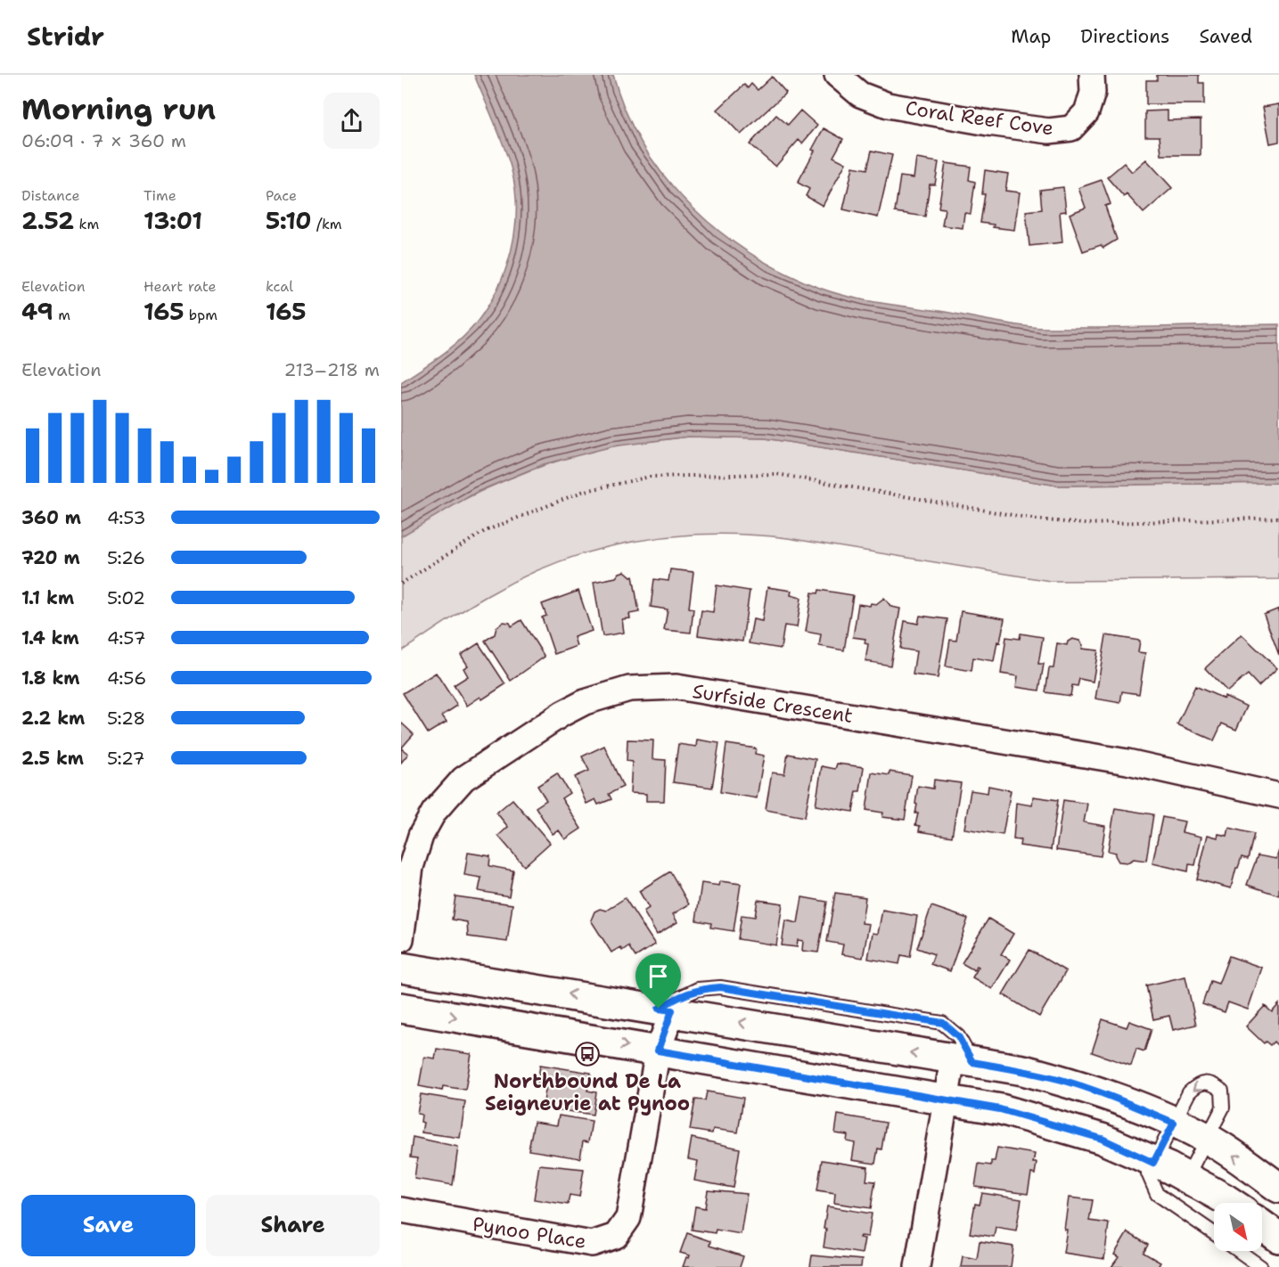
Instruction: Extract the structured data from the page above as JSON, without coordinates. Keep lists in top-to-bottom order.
{
  "streets": {
    "street": ["Coral Reef Cove", "Surfside Crescent", "Pynoo Place"]
  },
  "places": {
    "bus stop": ["Northbound De La Seigneurie at Pynoo"]
  },
  "north": "bottom right",
  "page": {
    "header": "Stridr",
    "nav": ["Map", "Directions", "Saved"],
    "heading": ["Morning run", "06:09 · 7 × 360 m"],
    "stats": [
      ["Distance", "2.52 km"],
      ["Time", "13:01"],
      ["Pace", "5:10 /km"],
      ["Elevation", "49 m"],
      ["Heart rate", "165 bpm"],
      ["kcal", "165"]
    ],
    "chart": ["Elevation", "213–218 m"],
    "list": [
      {
        "name": "360 m",
        "note": "4:53"
      },
      {
        "name": "720 m",
        "note": "5:26"
      },
      {
        "name": "1.1 km",
        "note": "5:02"
      },
      {
        "name": "1.4 km",
        "note": "4:57"
      },
      {
        "name": "1.8 km",
        "note": "4:56"
      },
      {
        "name": "2.2 km",
        "note": "5:28"
      },
      {
        "name": "2.5 km",
        "note": "5:27"
      }
    ],
    "buttons": ["Save", "Share"]
  }
}
